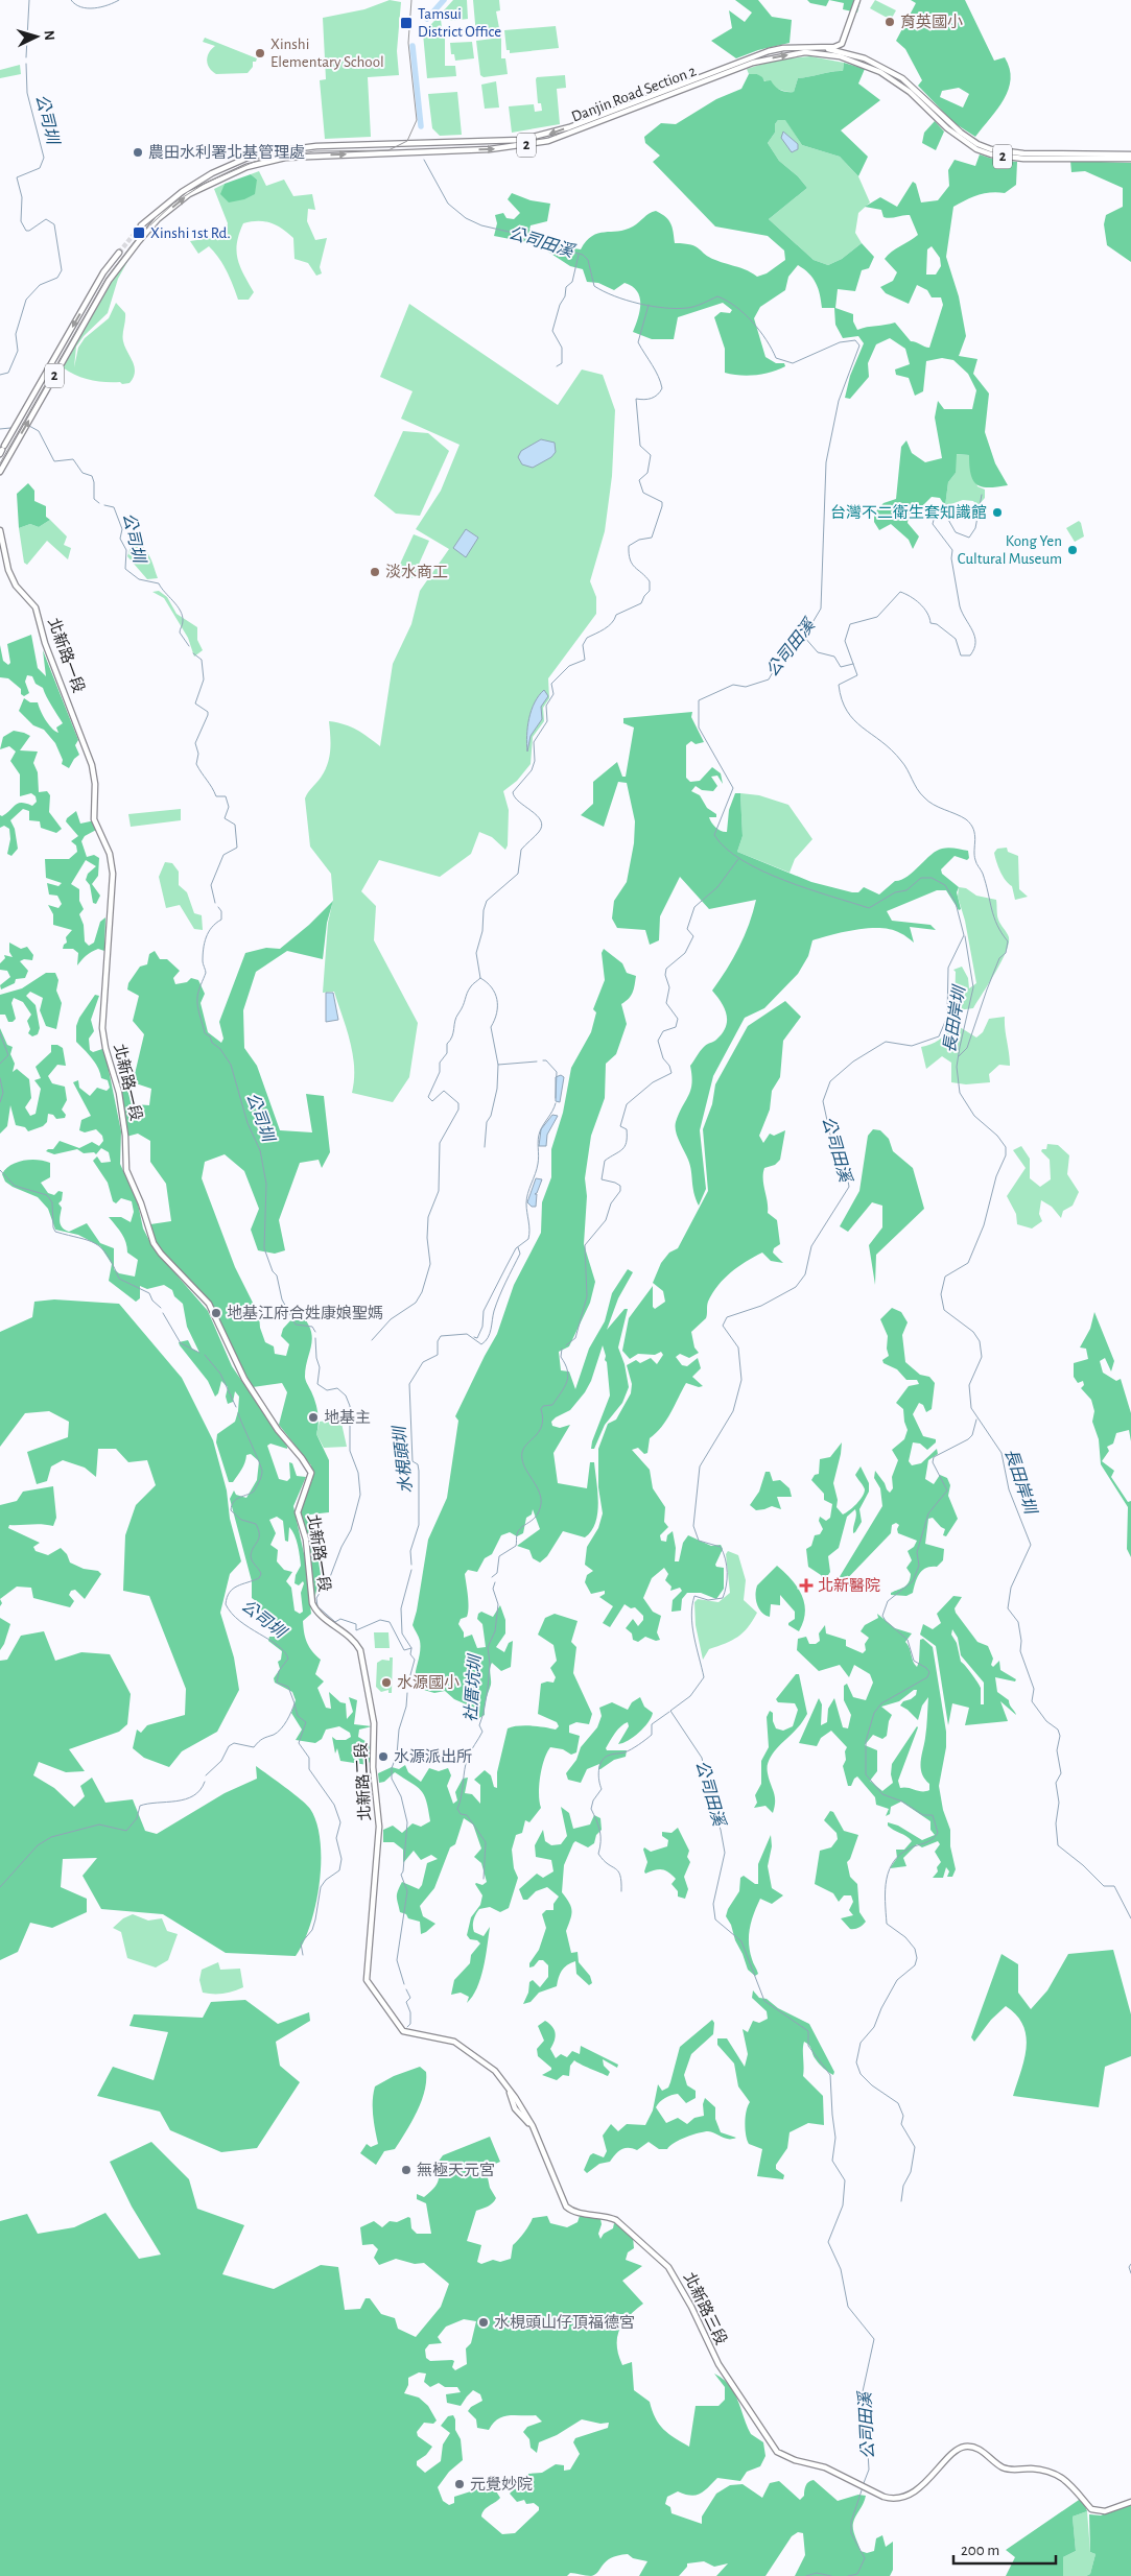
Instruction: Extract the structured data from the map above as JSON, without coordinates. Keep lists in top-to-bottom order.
{
  "streets": {
    "main road": [
      "Danjin Road Section 2",
      "2",
      "北新路一段",
      "北新路二段",
      "北新路三段"
    ]
  },
  "crossings": [
    ["Danjin Road Section 2", "2"],
    ["北新路一段", "北新路二段"],
    ["北新路二段", "北新路三段"]
  ],
  "water": [
    "公司圳",
    "公司田溪",
    "長田岸圳",
    "水梘頭圳",
    "社厝坑圳"
  ],
  "places": {
    "other": [
      "育英國小",
      "Xinshi Elementary School",
      "農田水利署北基管理處",
      "台灣不二衛生套知識館",
      "Kong Yen Cultural Museum",
      "淡水商工",
      "地基江府合姓康娘聖媽",
      "地基主",
      "水源國小",
      "水源派出所",
      "無極天元宮",
      "水梘頭山仔頂福德宮",
      "元覺妙院"
    ],
    "transit": ["Tamsui District Office", "Xinshi 1st Rd."],
    "health": ["北新醫院"]
  },
  "scale_bar": "200 m",
  "north": "right"
}
